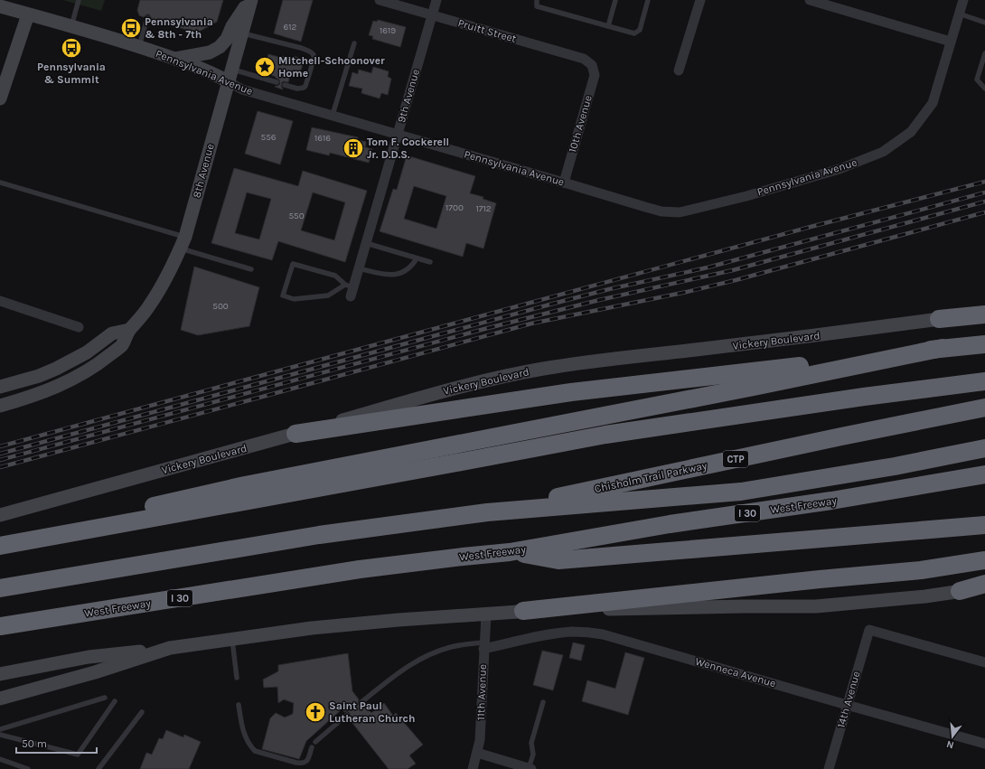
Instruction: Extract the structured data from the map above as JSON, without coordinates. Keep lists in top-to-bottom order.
{
  "streets": {
    "highway": [
      "CTP",
      "Chisholm Trail Parkway",
      "West Freeway",
      "I 30"
    ],
    "main road": ["Pennsylvania Avenue", "8th Avenue", "Vickery Boulevard"],
    "street": [
      "Pruitt Street",
      "9th Avenue",
      "10th Avenue",
      "Wenneca Avenue",
      "11th Avenue",
      "14th Avenue"
    ]
  },
  "crossings": [
    ["Pruitt Street", "9th Avenue"],
    ["Pruitt Street", "10th Avenue"],
    ["Pennsylvania Avenue", "9th Avenue"],
    ["Pennsylvania Avenue", "10th Avenue"],
    ["Pennsylvania Avenue", "8th Avenue"],
    ["Chisholm Trail Parkway", "West Freeway"],
    ["Wenneca Avenue", "11th Avenue"],
    ["Wenneca Avenue", "14th Avenue"]
  ],
  "places": {
    "bus stop": ["Pennsylvania & 8th - 7th", "Pennsylvania & Summit"],
    "place": ["Mitchell-Schoonover Home"],
    "building": ["Tom F. Cockerell Jr. D.D.S."],
    "church": ["Saint Paul Lutheran Church"]
  },
  "house_numbers": [
    "612",
    "1619",
    "556",
    "1616",
    "1700",
    "1712",
    "550",
    "500"
  ],
  "scale_bar": "50 m",
  "north": "bottom"
}
